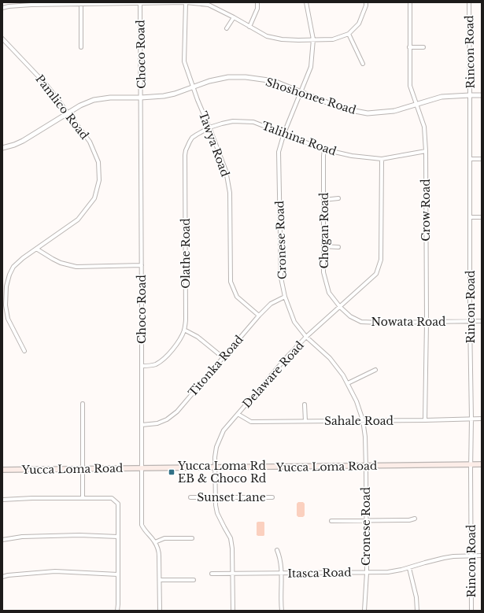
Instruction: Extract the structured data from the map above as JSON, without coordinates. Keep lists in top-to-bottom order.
{
  "streets": {
    "main road": ["Yucca Loma Road"],
    "street": [
      "Rincon Road",
      "Choco Road",
      "Shoshonee Road",
      "Pamlico Road",
      "Talihina Road",
      "Tawya Road",
      "Crow Road",
      "Chogan Road",
      "Cronese Road",
      "Olathe Road",
      "Nowata Road",
      "Titonka Road",
      "Delaware Road",
      "Sahale Road",
      "Sunset Lane",
      "Itasca Road"
    ]
  },
  "crossings": [
    ["Rincon Road", "Shoshonee Road"],
    ["Rincon Road", "Nowata Road"],
    ["Rincon Road", "Sahale Road"],
    ["Rincon Road", "Yucca Loma Road"],
    ["Rincon Road", "Itasca Road"],
    ["Choco Road", "Shoshonee Road"],
    ["Choco Road", "Olathe Road"],
    ["Choco Road", "Titonka Road"],
    ["Choco Road", "Yucca Loma Road"],
    ["Shoshonee Road", "Pamlico Road"],
    ["Shoshonee Road", "Tawya Road"],
    ["Shoshonee Road", "Crow Road"],
    ["Shoshonee Road", "Cronese Road"],
    ["Talihina Road", "Tawya Road"],
    ["Talihina Road", "Crow Road"],
    ["Talihina Road", "Chogan Road"],
    ["Talihina Road", "Cronese Road"],
    ["Talihina Road", "Olathe Road"],
    ["Talihina Road", "Delaware Road"],
    ["Tawya Road", "Olathe Road"],
    ["Tawya Road", "Titonka Road"],
    ["Crow Road", "Nowata Road"],
    ["Crow Road", "Sahale Road"],
    ["Chogan Road", "Nowata Road"],
    ["Chogan Road", "Delaware Road"],
    ["Cronese Road", "Titonka Road"],
    ["Cronese Road", "Delaware Road"],
    ["Cronese Road", "Sahale Road"],
    ["Cronese Road", "Yucca Loma Road"],
    ["Cronese Road", "Itasca Road"],
    ["Nowata Road", "Delaware Road"],
    ["Delaware Road", "Sahale Road"],
    ["Delaware Road", "Yucca Loma Road"],
    ["Delaware Road", "Sunset Lane"],
    ["Delaware Road", "Itasca Road"]
  ],
  "places": {
    "transit": ["Yucca Loma Rd EB & Choco Rd"]
  }
}
